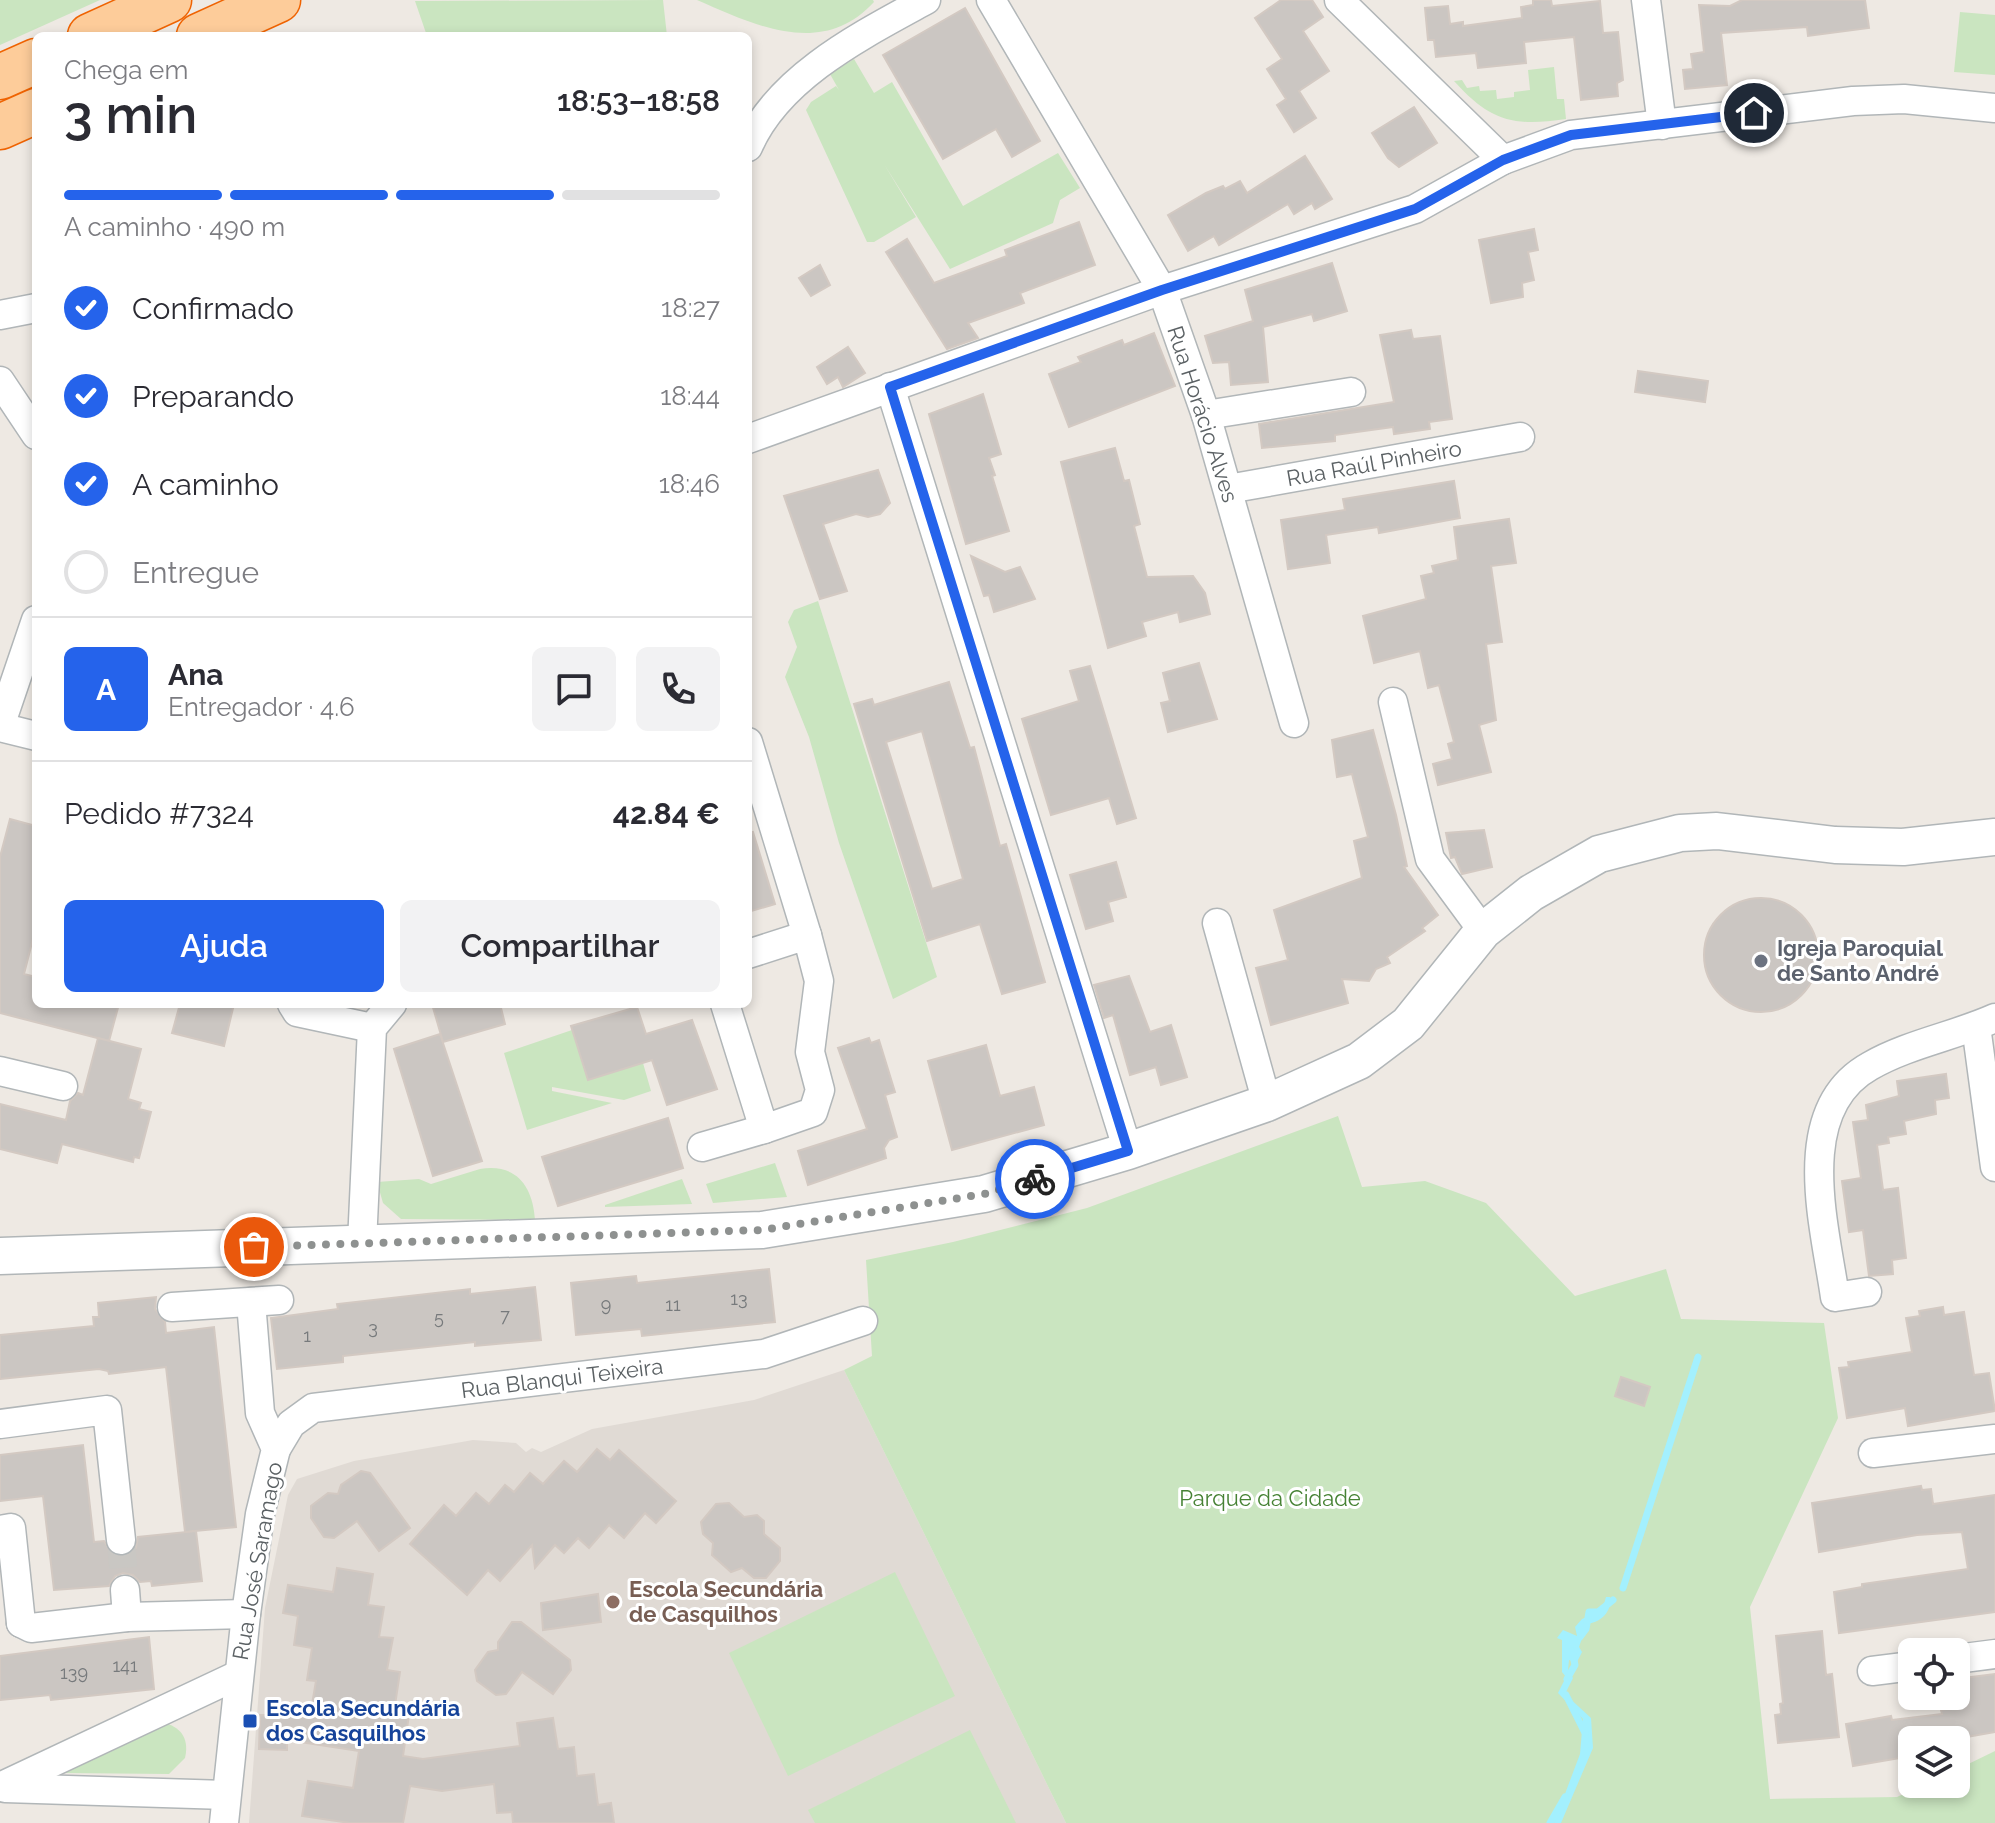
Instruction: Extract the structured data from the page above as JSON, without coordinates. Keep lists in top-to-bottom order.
{
  "streets": {
    "street": [
      "Rua Horácio Alves",
      "Rua Raúl Pinheiro",
      "Rua Blanqui Teixeira",
      "Rua José Saramago"
    ]
  },
  "crossings": [
    ["Rua Horácio Alves", "Rua Raúl Pinheiro"],
    ["Rua Blanqui Teixeira", "Rua José Saramago"]
  ],
  "parks": ["Parque da Cidade"],
  "places": {
    "other": ["Igreja Paroquial de Santo André", "Escola Secundária de Casquilhos"],
    "transit": ["Escola Secundária dos Casquilhos"]
  },
  "house_numbers": [
    "13",
    "9",
    "11",
    "7",
    "5",
    "3",
    "1",
    "141",
    "139"
  ],
  "page": {
    "heading": ["3 min", "Chega em", "18:53–18:58"],
    "panel": [
      "Ana",
      "Entregador · 4.6",
      "Pedido #7324",
      "42.84 €"
    ],
    "bar": "A caminho · 490 m",
    "list": [
      ["Confirmado", "18:27"],
      ["Preparando", "18:44"],
      ["A caminho", "18:46"],
      "Entregue"
    ],
    "round": "A",
    "buttons": ["Ajuda", "Compartilhar"]
  }
}
